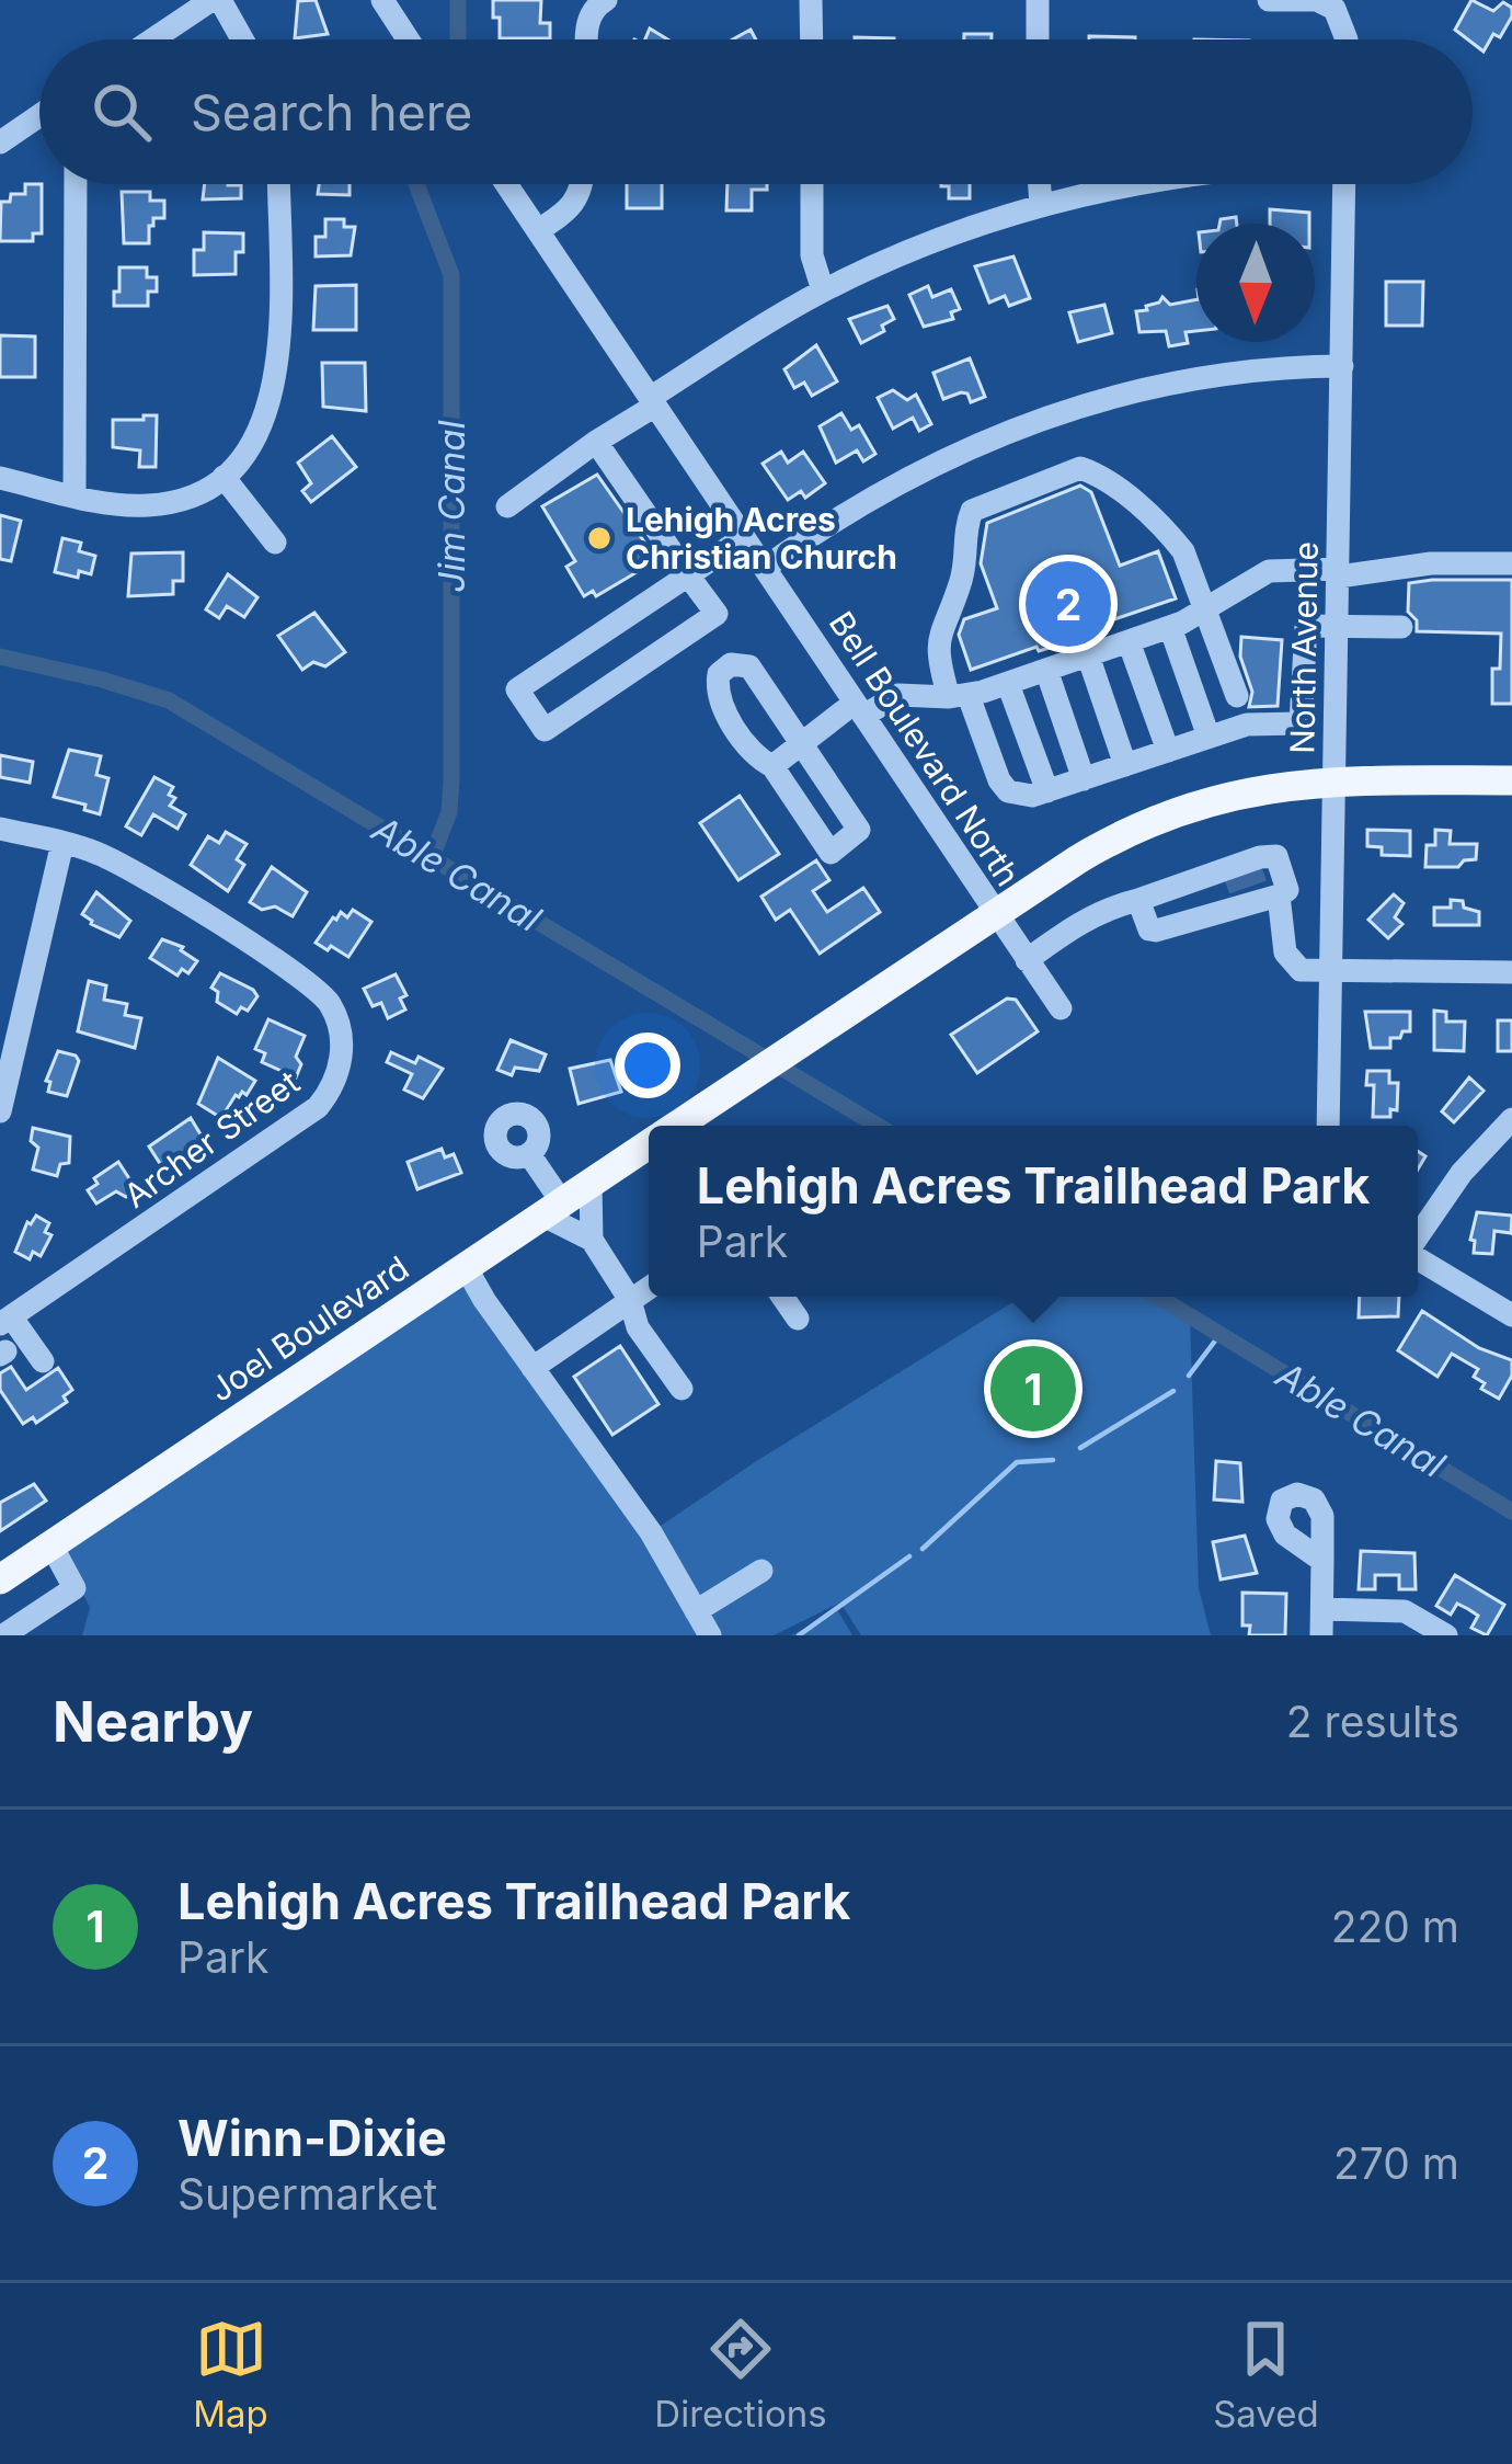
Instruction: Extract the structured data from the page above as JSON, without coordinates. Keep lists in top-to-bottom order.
{
  "streets": {
    "main road": ["Joel Boulevard"],
    "street": ["North Avenue", "Bell Boulevard North", "Archer Street"]
  },
  "crossings": [
    ["North Avenue", "Joel Boulevard"],
    ["Bell Boulevard North", "Joel Boulevard"]
  ],
  "water": ["Jim Canal", "Able Canal"],
  "places": ["Lehigh Acres Christian Church"],
  "north": "bottom",
  "page": {
    "search": "Search here",
    "pins": ["2", "1"],
    "popup": ["Lehigh Acres Trailhead Park", "Park"],
    "heading": ["Nearby", "2 results"],
    "list": [
      {
        "mark": "1",
        "name": "Lehigh Acres Trailhead Park",
        "note": "Park",
        "value": "220 m"
      },
      {
        "mark": "2",
        "name": "Winn-Dixie",
        "note": "Supermarket",
        "value": "270 m"
      }
    ],
    "nav": ["Map", "Directions", "Saved"]
  }
}
